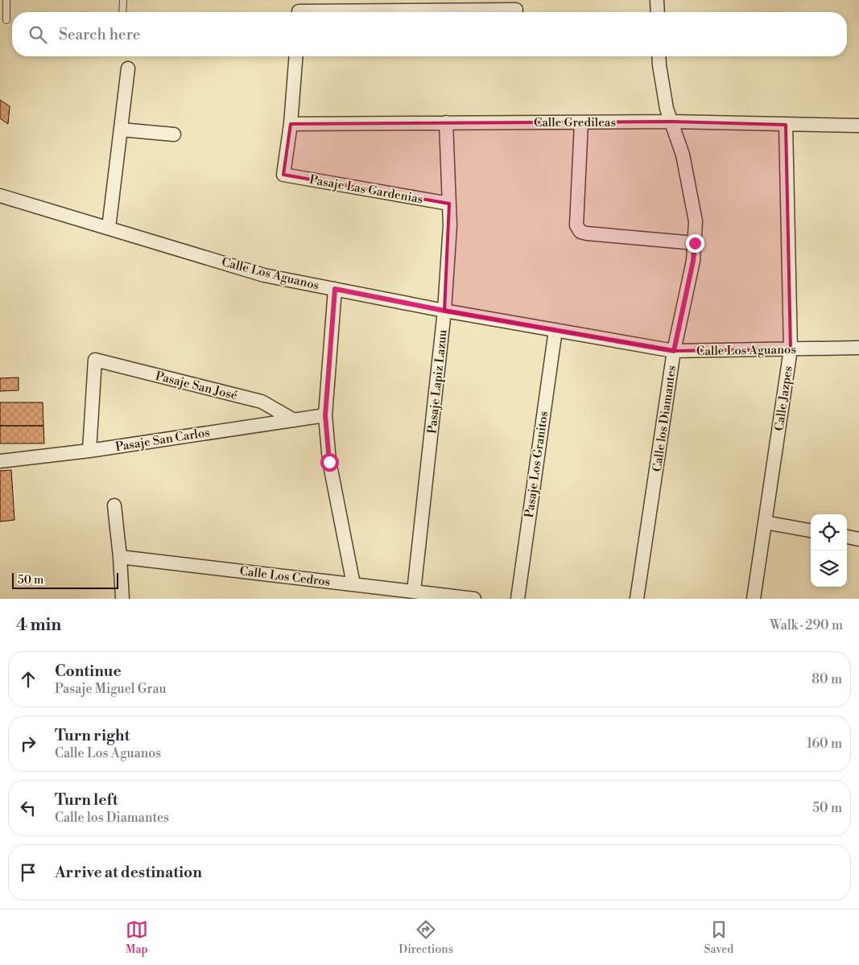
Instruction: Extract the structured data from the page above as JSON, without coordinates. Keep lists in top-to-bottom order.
{
  "streets": {
    "street": [
      "Calle Gredileas",
      "Pasaje Las Gardenias",
      "Calle Los Aguanos",
      "Pasaje Lapiz Lazuu",
      "Pasaje San José",
      "Calle Jazpes",
      "Calle los Diamantes",
      "Pasaje San Carlos",
      "Pasaje Los Granitos",
      "Calle Los Cedros"
    ]
  },
  "crossings": [
    ["Calle Gredileas", "Pasaje Las Gardenias"],
    ["Calle Gredileas", "Pasaje Lapiz Lazuu"],
    ["Calle Gredileas", "Calle Jazpes"],
    ["Calle Gredileas", "Calle los Diamantes"],
    ["Pasaje Las Gardenias", "Pasaje Lapiz Lazuu"],
    ["Calle Los Aguanos", "Pasaje Lapiz Lazuu"],
    ["Calle Los Aguanos", "Calle Jazpes"],
    ["Calle Los Aguanos", "Calle los Diamantes"],
    ["Calle Los Aguanos", "Pasaje Los Granitos"],
    ["Pasaje Lapiz Lazuu", "Calle Los Cedros"],
    ["Pasaje San José", "Pasaje San Carlos"]
  ],
  "scale_bar": "50 m",
  "page": {
    "search": "Search here",
    "scale": "50 m",
    "heading": ["4 min", "Walk · 290 m"],
    "list": [
      ["Continue", "Pasaje Miguel Grau", "80 m"],
      ["Turn right", "Calle Los Aguanos", "160 m"],
      ["Turn left", "Calle los Diamantes", "50 m"],
      "Arrive at destination"
    ],
    "nav": ["Map", "Directions", "Saved"]
  }
}
